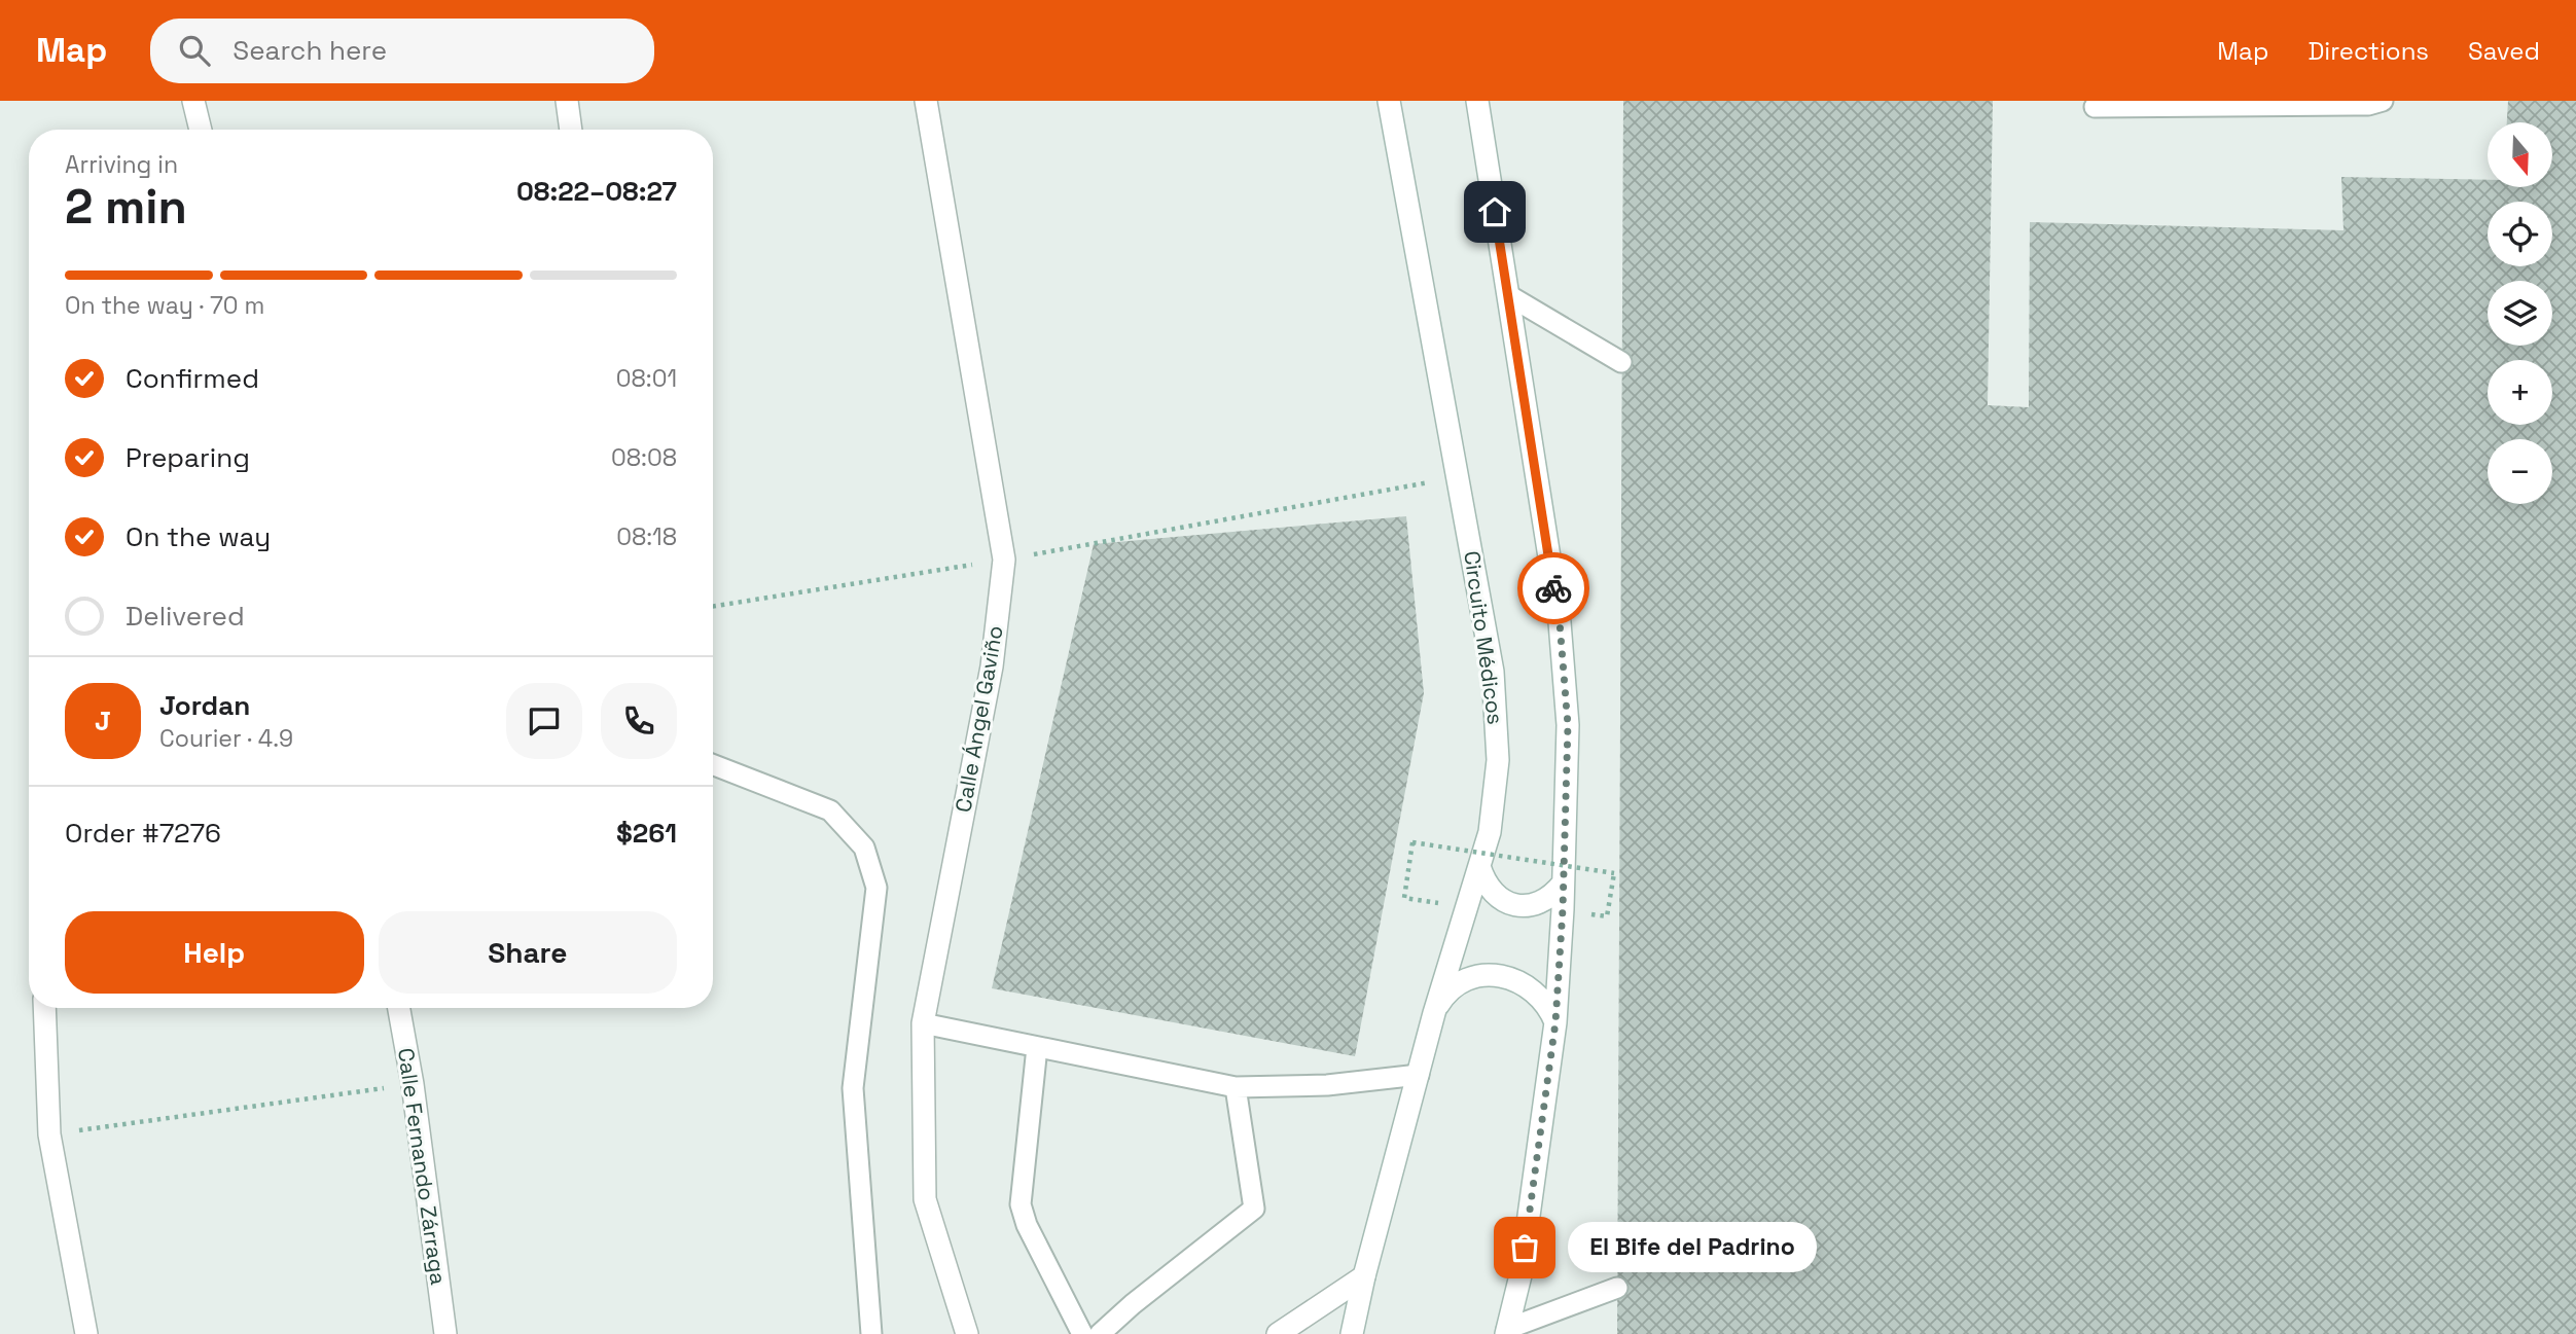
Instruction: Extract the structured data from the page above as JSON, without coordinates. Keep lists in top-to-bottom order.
{
  "streets": {
    "main road": ["Circuito Médicos", "Calle Ángel Gaviño", "Calle Fernando Zárraga"]
  },
  "places": ["El Bife del Padrino"],
  "north": "bottom",
  "page": {
    "header": "Map",
    "search": "Search here",
    "nav": ["Map", "Directions", "Saved"],
    "map_buttons": ["+", "−"],
    "heading": ["2 min", "Arriving in", "08:22–08:27"],
    "panel": [
      "Jordan",
      "Courier · 4.9",
      "Order #7276",
      "$261"
    ],
    "bar": "On the way · 70 m",
    "list": [
      ["Confirmed", "08:01"],
      ["Preparing", "08:08"],
      ["On the way", "08:18"],
      "Delivered"
    ],
    "round": "J",
    "buttons": ["Help", "Share"],
    "bubble": "El Bife del Padrino"
  }
}
